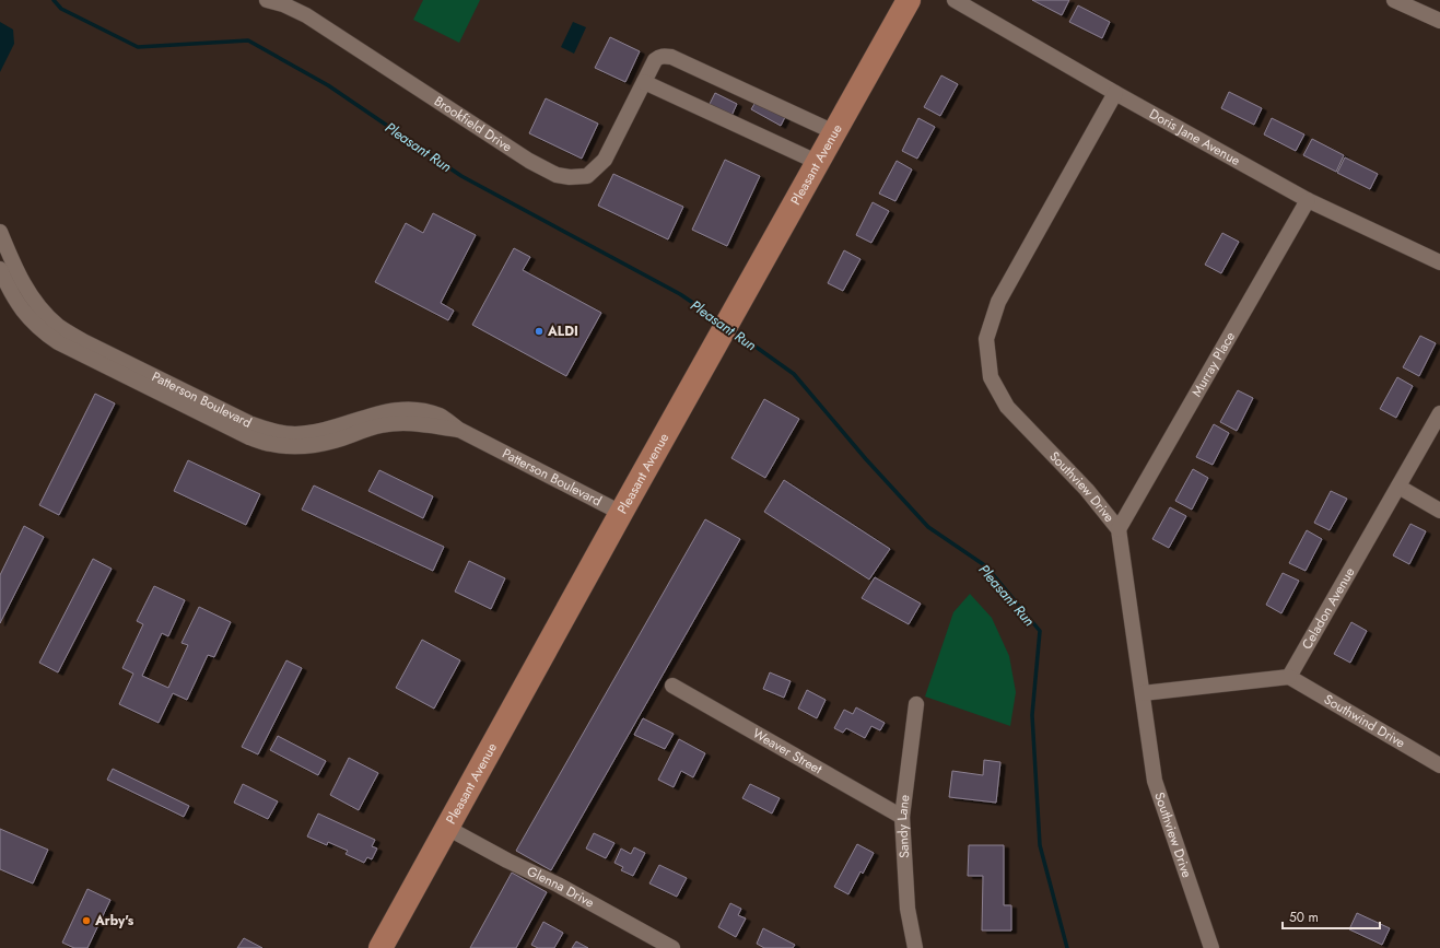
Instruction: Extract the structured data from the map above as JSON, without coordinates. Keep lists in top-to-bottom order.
{
  "streets": {
    "main road": ["Pleasant Avenue"],
    "street": [
      "Brookfield Drive",
      "Doris Jane Avenue",
      "Murray Place",
      "Patterson Boulevard",
      "Southview Drive",
      "Celadon Avenue",
      "Southwind Drive",
      "Weaver Street",
      "Sandy Lane",
      "Glenna Drive"
    ]
  },
  "crossings": [
    ["Brookfield Drive", "Pleasant Avenue"],
    ["Doris Jane Avenue", "Murray Place"],
    ["Doris Jane Avenue", "Southview Drive"],
    ["Pleasant Avenue", "Patterson Boulevard"],
    ["Pleasant Avenue", "Glenna Drive"],
    ["Murray Place", "Southview Drive"],
    ["Celadon Avenue", "Southwind Drive"],
    ["Weaver Street", "Sandy Lane"]
  ],
  "water": ["Pleasant Run"],
  "places": ["ALDI", "Arby's"],
  "scale_bar": "50 m"
}
